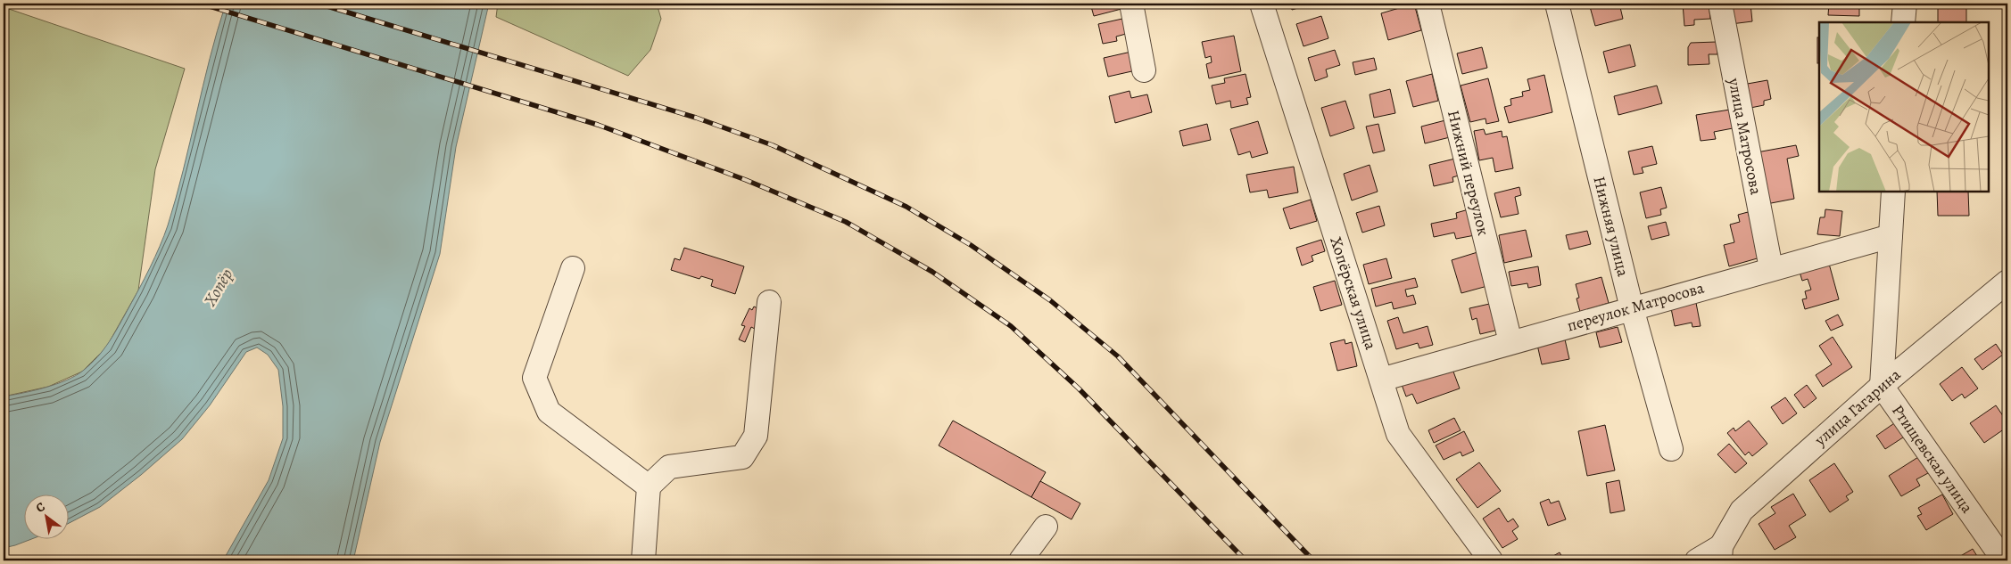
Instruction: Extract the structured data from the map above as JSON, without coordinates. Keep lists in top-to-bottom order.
{
  "streets": {
    "street": [
      "улица Матросова",
      "Нижний переулок",
      "Нижняя улица",
      "Хопёрская улица",
      "переулок Матросова",
      "улица Гагарина",
      "Ртищевская улица"
    ]
  },
  "crossings": [
    ["улица Матросова", "переулок Матросова"],
    ["Нижний переулок", "переулок Матросова"],
    ["Нижняя улица", "переулок Матросова"],
    ["Хопёрская улица", "переулок Матросова"],
    ["улица Гагарина", "Ртищевская улица"]
  ],
  "water": ["Хопёр"],
  "north": "top left"
}
